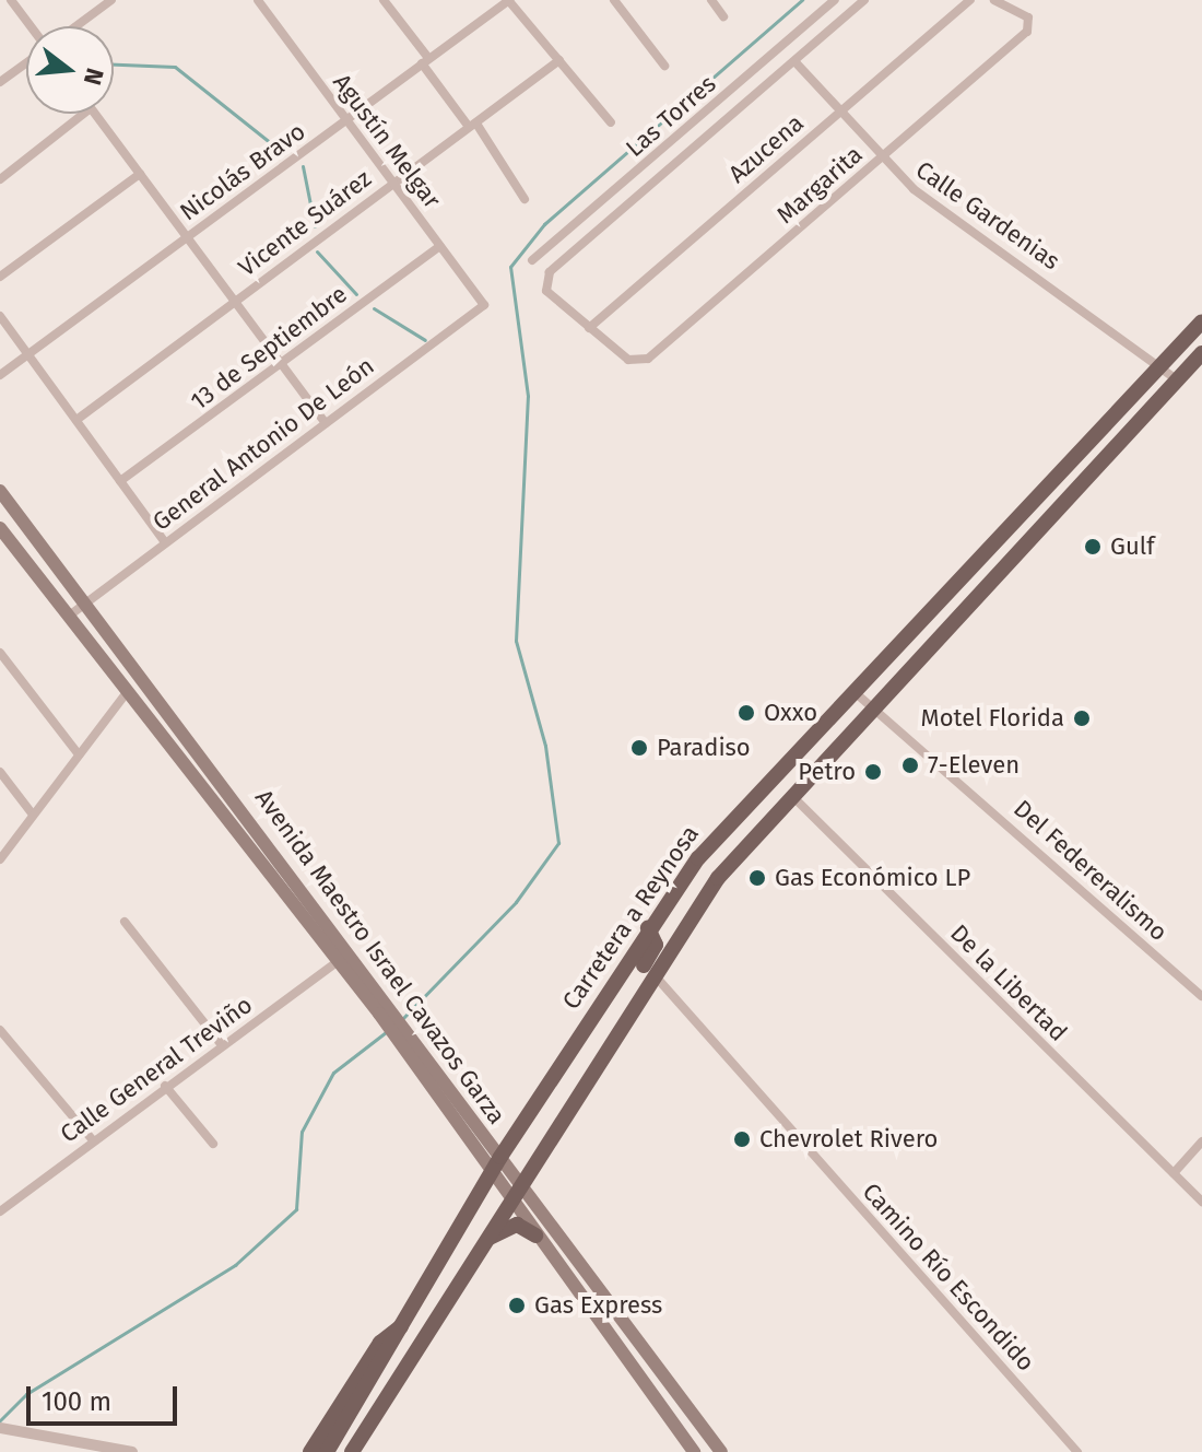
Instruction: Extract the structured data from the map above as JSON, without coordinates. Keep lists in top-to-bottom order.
{
  "streets": {
    "main road": ["Carretera a Reynosa", "Avenida Maestro Israel Cavazos Garza"],
    "street": [
      "Las Torres",
      "Agustín Melgar",
      "Azucena",
      "Nicolás Bravo",
      "Margarita",
      "Calle Gardenias",
      "Vicente Suárez",
      "13 de Septiembre",
      "General Antonio De León",
      "Del Federeralismo",
      "De la Libertad",
      "Calle General Treviño",
      "Camino Río Escondido"
    ]
  },
  "crossings": [
    ["Agustín Melgar", "Nicolás Bravo"],
    ["Agustín Melgar", "Vicente Suárez"],
    ["Agustín Melgar", "13 de Septiembre"],
    ["Agustín Melgar", "General Antonio De León"],
    ["Azucena", "Margarita"],
    ["Azucena", "Calle Gardenias"],
    ["Margarita", "Calle Gardenias"],
    ["Calle Gardenias", "Carretera a Reynosa"],
    ["General Antonio De León", "Avenida Maestro Israel Cavazos Garza"],
    ["Del Federeralismo", "Carretera a Reynosa"],
    ["Carretera a Reynosa", "Avenida Maestro Israel Cavazos Garza"],
    ["Carretera a Reynosa", "De la Libertad"],
    ["Carretera a Reynosa", "Camino Río Escondido"],
    ["Avenida Maestro Israel Cavazos Garza", "Calle General Treviño"]
  ],
  "places": [
    "Gulf",
    "Oxxo",
    "Motel Florida",
    "Paradiso",
    "7-Eleven",
    "Petro",
    "Gas Económico LP",
    "Chevrolet Rivero",
    "Gas Express"
  ],
  "scale_bar": "100 m",
  "north": "right"
}
